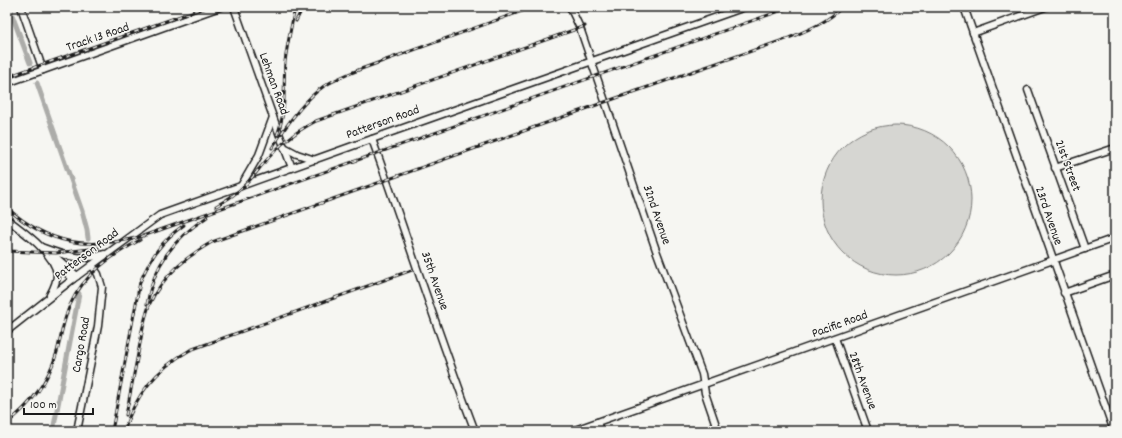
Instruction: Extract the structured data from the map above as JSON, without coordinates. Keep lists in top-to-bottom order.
{
  "streets": {
    "street": [
      "Track 13 Road",
      "Lehman Road",
      "Patterson Road",
      "21st Street",
      "32nd Avenue",
      "23rd Avenue",
      "35th Avenue",
      "Pacific Road",
      "Cargo Road",
      "28th Avenue"
    ]
  },
  "crossings": [
    ["Lehman Road", "Patterson Road"],
    ["Patterson Road", "32nd Avenue"],
    ["Patterson Road", "35th Avenue"],
    ["Patterson Road", "Cargo Road"],
    ["21st Street", "Pacific Road"],
    ["32nd Avenue", "Pacific Road"],
    ["23rd Avenue", "Pacific Road"],
    ["Pacific Road", "28th Avenue"]
  ],
  "scale_bar": "100 m"
}
